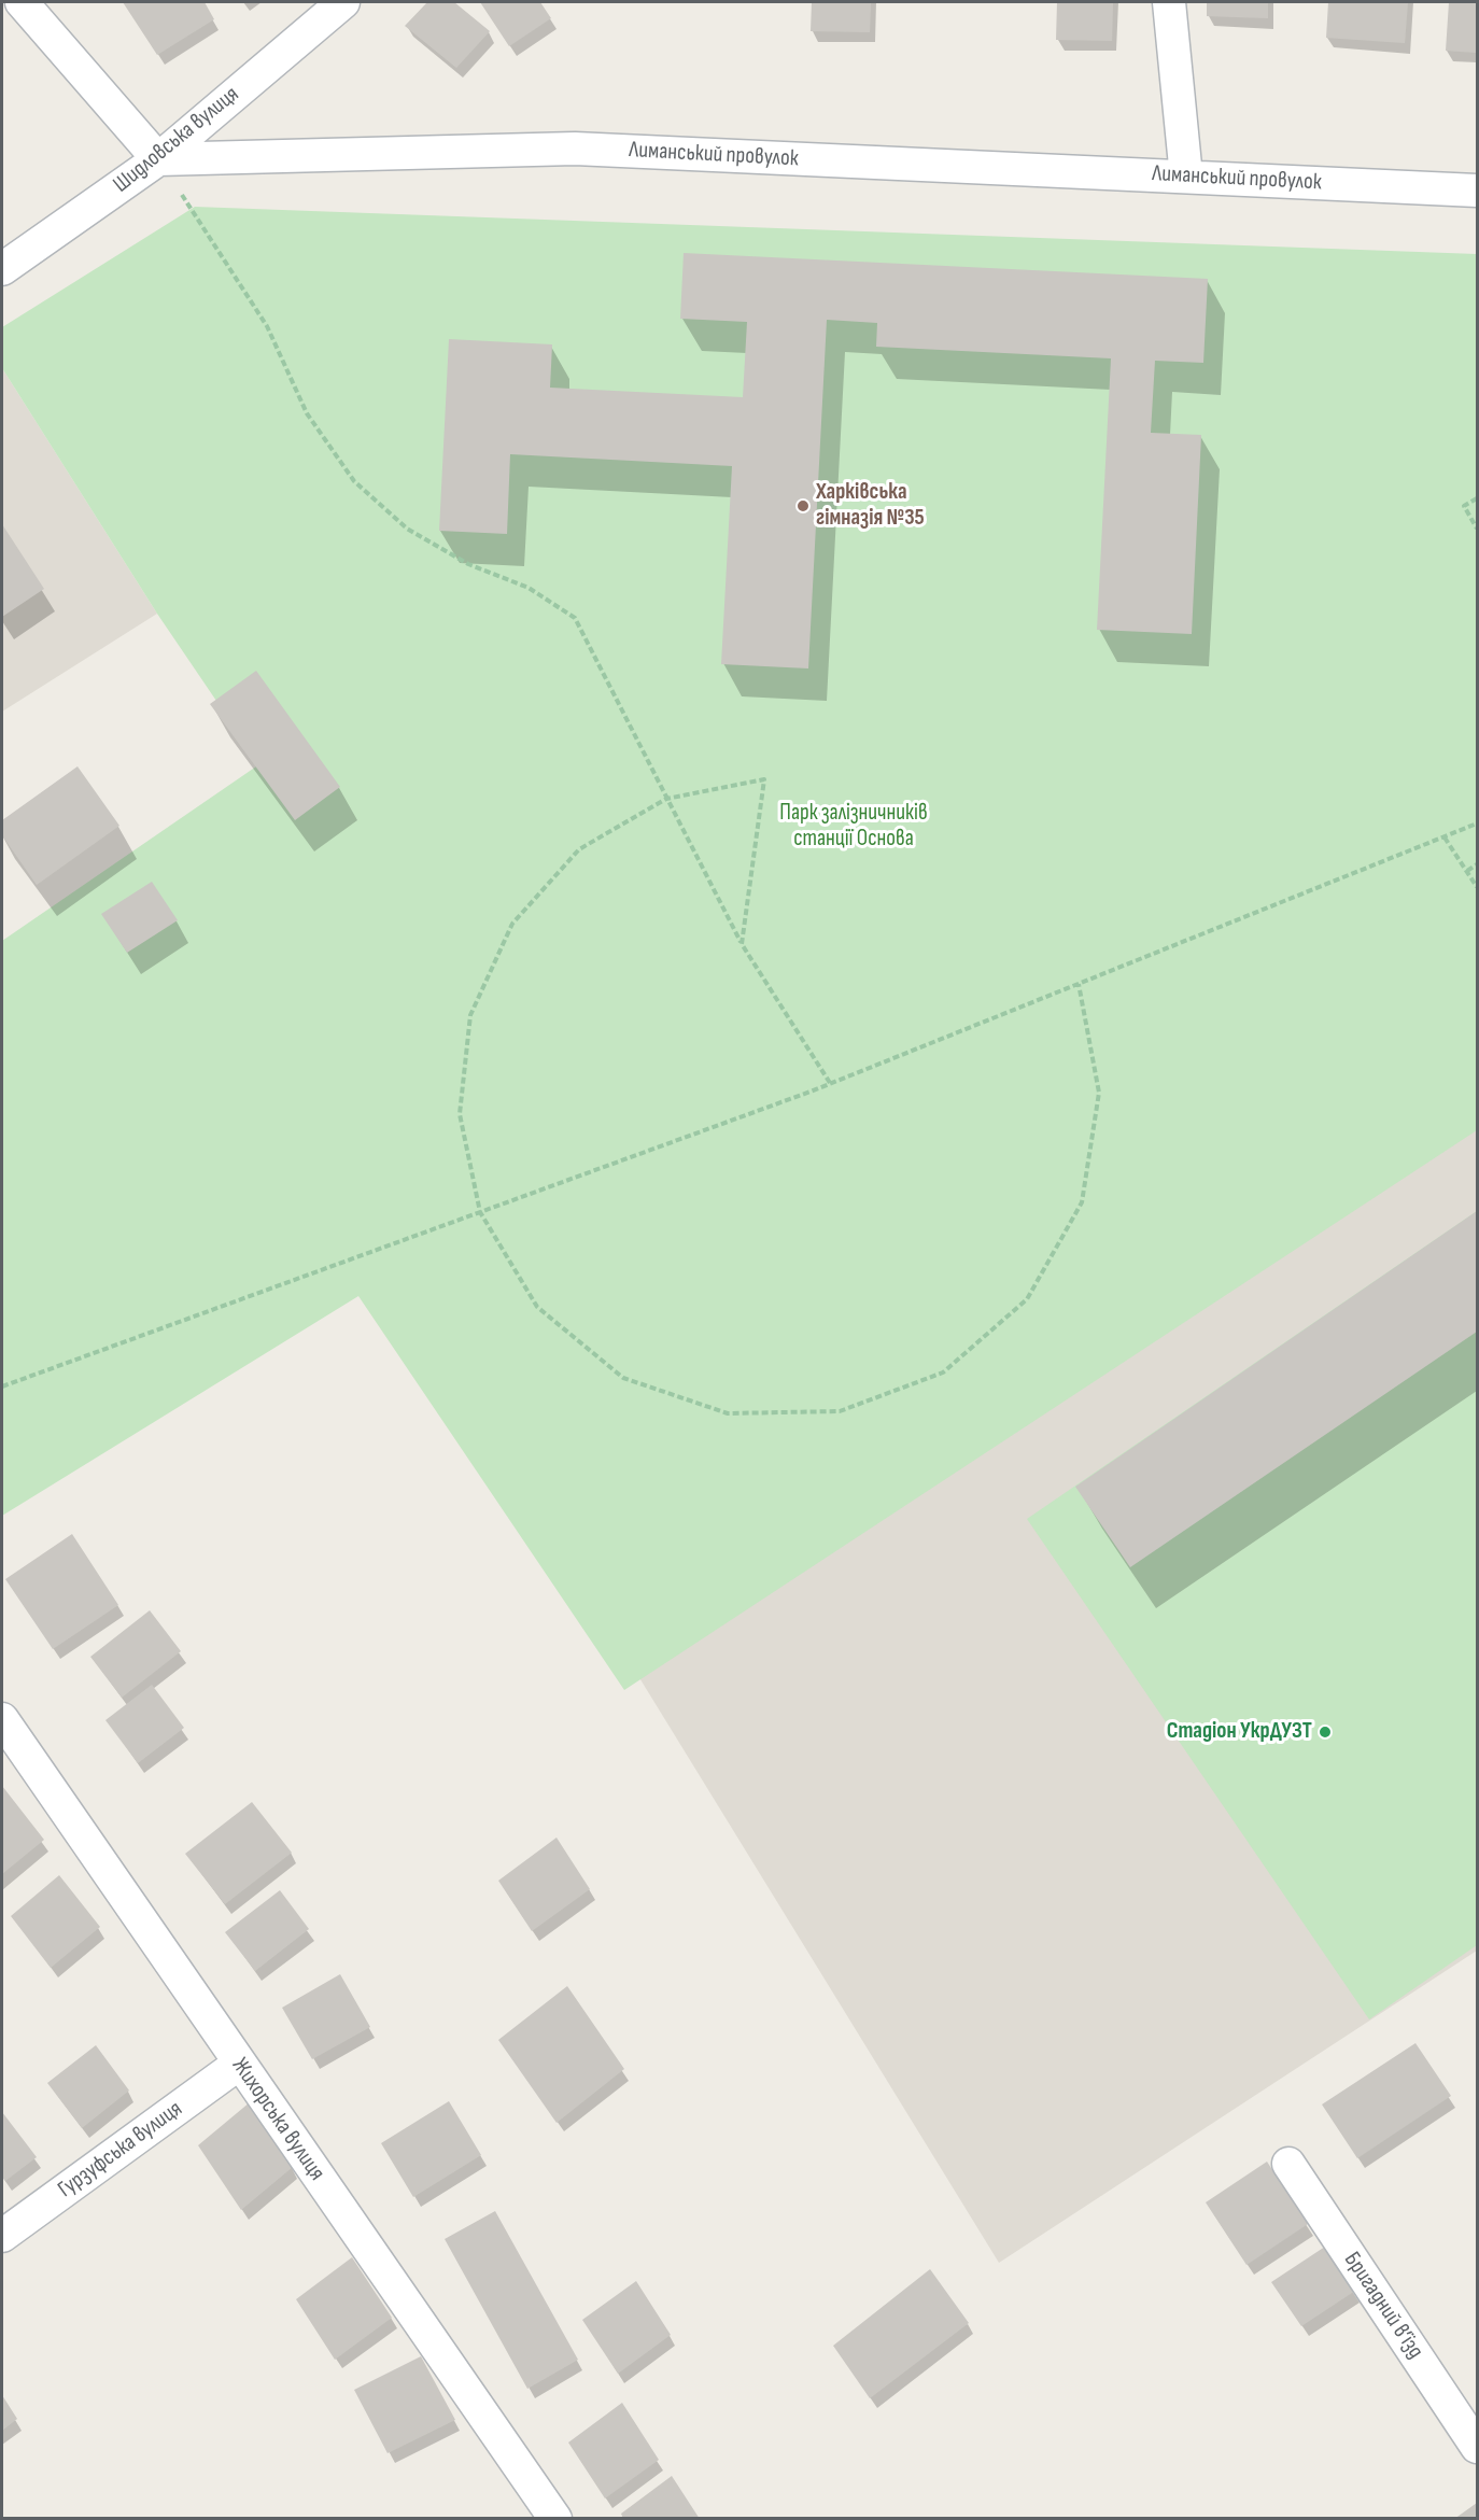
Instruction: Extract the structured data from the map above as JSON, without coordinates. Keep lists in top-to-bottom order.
{
  "streets": {
    "street": [
      "Шидловська вулиця",
      "Лиманський провулок",
      "Жихорська вулиця",
      "Гурзуфська вулиця",
      "Бригадний в’їзд"
    ]
  },
  "crossings": [
    ["Шидловська вулиця", "Лиманський провулок"],
    ["Жихорська вулиця", "Гурзуфська вулиця"]
  ],
  "parks": ["Парк залізничників станції Основа"],
  "places": ["Харківська гімназія №35", "Стадіон УкрДУЗТ"]
}
